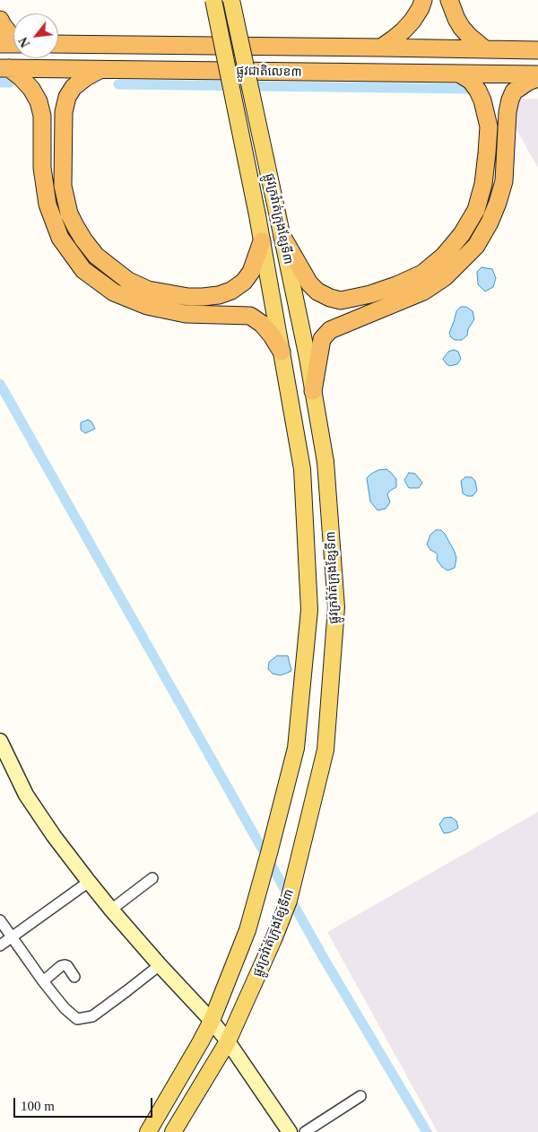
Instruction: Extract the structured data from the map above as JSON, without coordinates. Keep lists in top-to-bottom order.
{
  "streets": {
    "highway": ["ផ្លូវជាតិលេខ៣"],
    "main road": ["ផ្លូវក្រវ៉ាត់ក្រុងខ្សែទី៣"]
  },
  "scale_bar": "100 m",
  "north": "bottom left"
}
